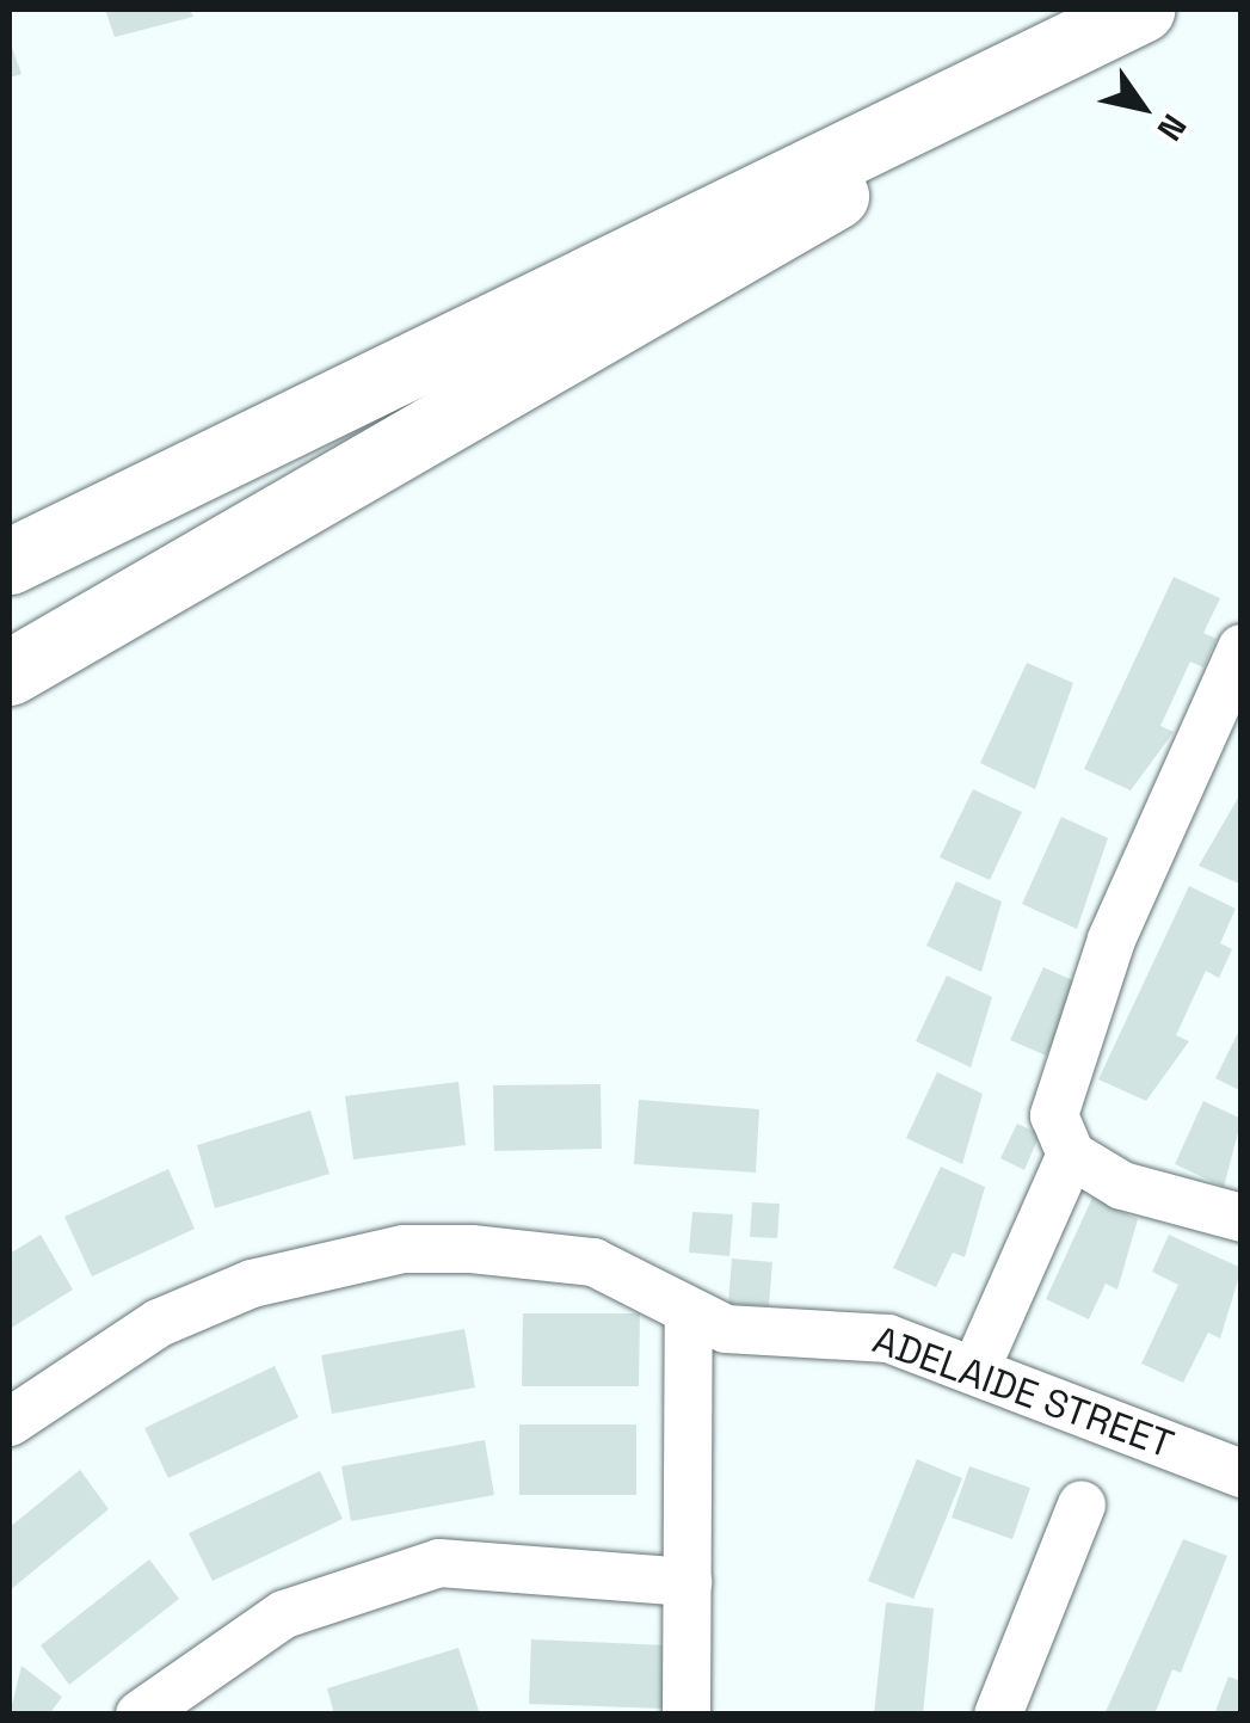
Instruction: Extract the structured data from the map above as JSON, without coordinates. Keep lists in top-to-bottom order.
{
  "streets": {
    "street": ["ADELAIDE STREET"]
  },
  "north": "bottom right"
}
